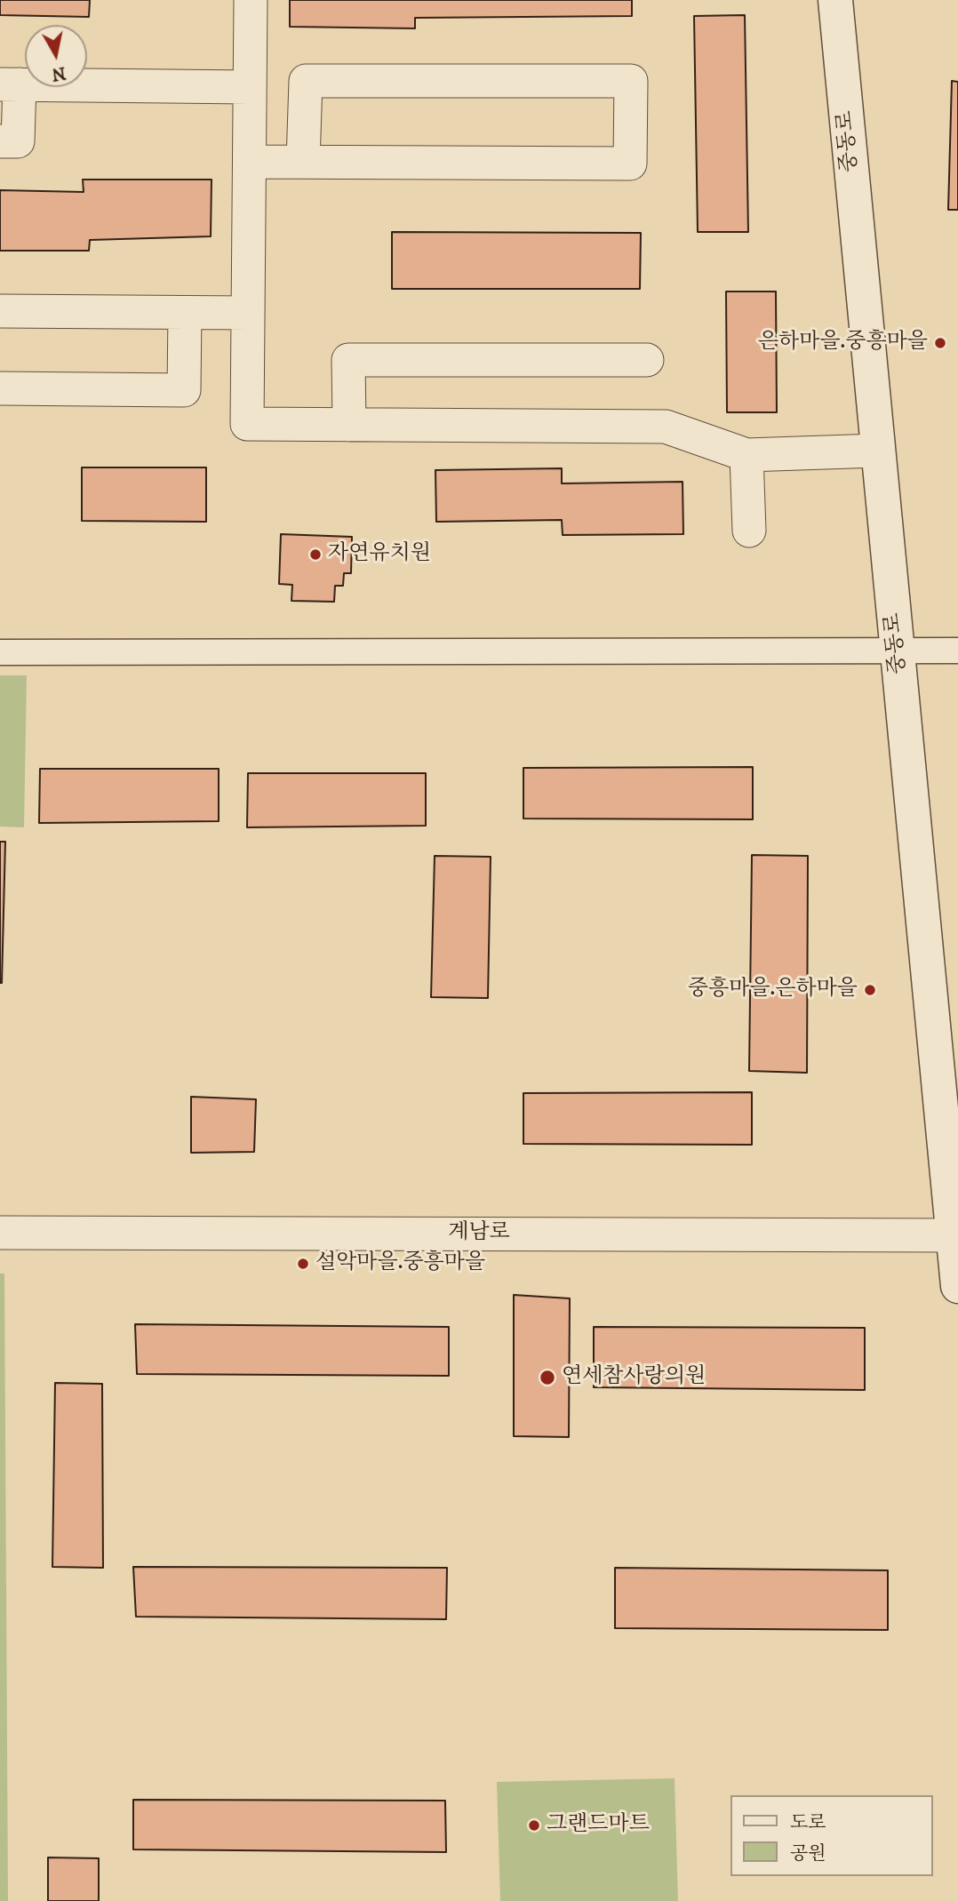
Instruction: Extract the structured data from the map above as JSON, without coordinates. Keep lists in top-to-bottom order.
{
  "streets": {
    "street": ["중동로", "계남로"]
  },
  "crossings": [
    ["중동로", "계남로"]
  ],
  "places": [
    "은하마을.중흥마을",
    "자연유치원",
    "중흥마을.은하마을",
    "설악마을.중흥마을",
    "연세참사랑의원",
    "그랜드마트"
  ],
  "legend": ["도로", "공원"],
  "north": "bottom"
}
